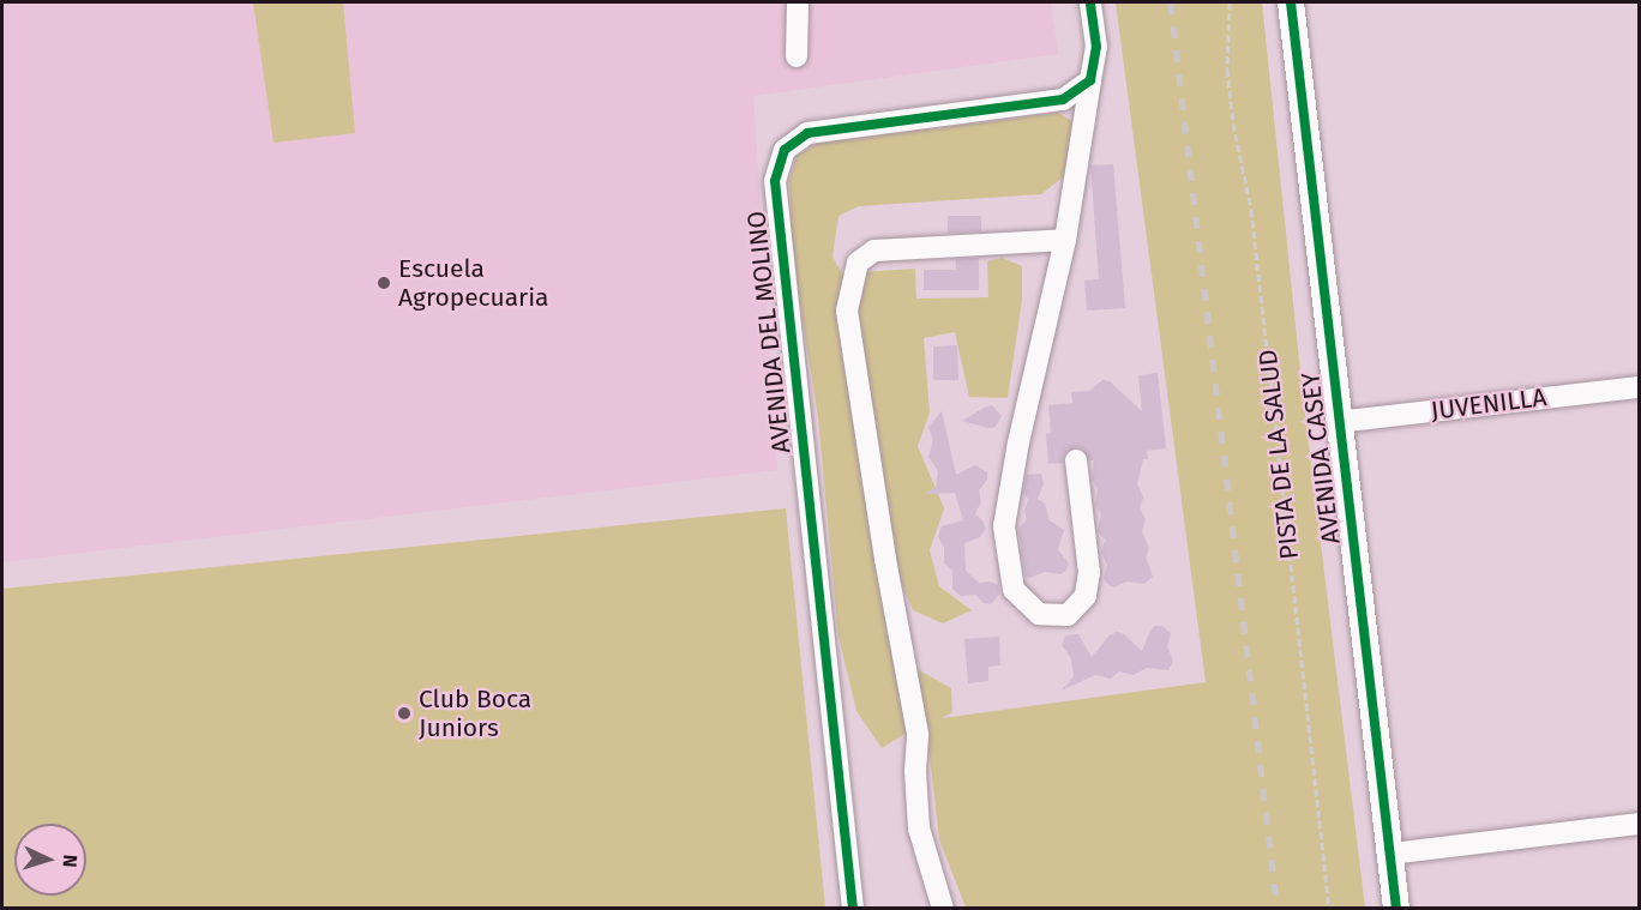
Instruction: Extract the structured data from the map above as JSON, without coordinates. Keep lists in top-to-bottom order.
{
  "streets": {
    "main road": ["AVENIDA CASEY"],
    "street": ["AVENIDA DEL MOLINO", "JUVENILLA"],
    "path": ["PISTA DE LA SALUD"]
  },
  "crossings": [
    ["JUVENILLA", "AVENIDA CASEY"]
  ],
  "places": ["Escuela Agropecuaria", "Club Boca Juniors"],
  "north": "right"
}
